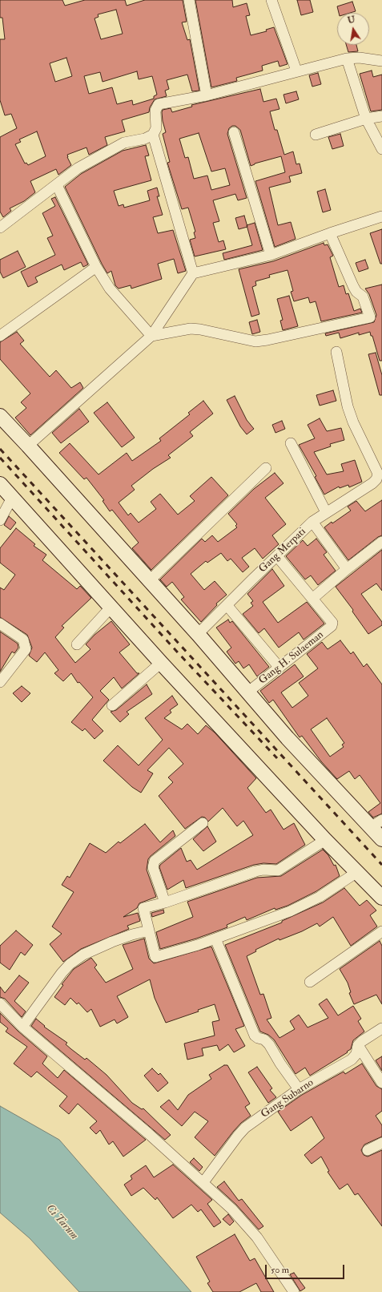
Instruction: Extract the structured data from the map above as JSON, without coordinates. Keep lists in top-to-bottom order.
{
  "streets": {
    "street": ["Gang Merpati", "Gang H. Sulaeman", "Gang Subarno"]
  },
  "water": ["Ci Tarum"],
  "scale_bar": "50 m",
  "north": "top"
}
